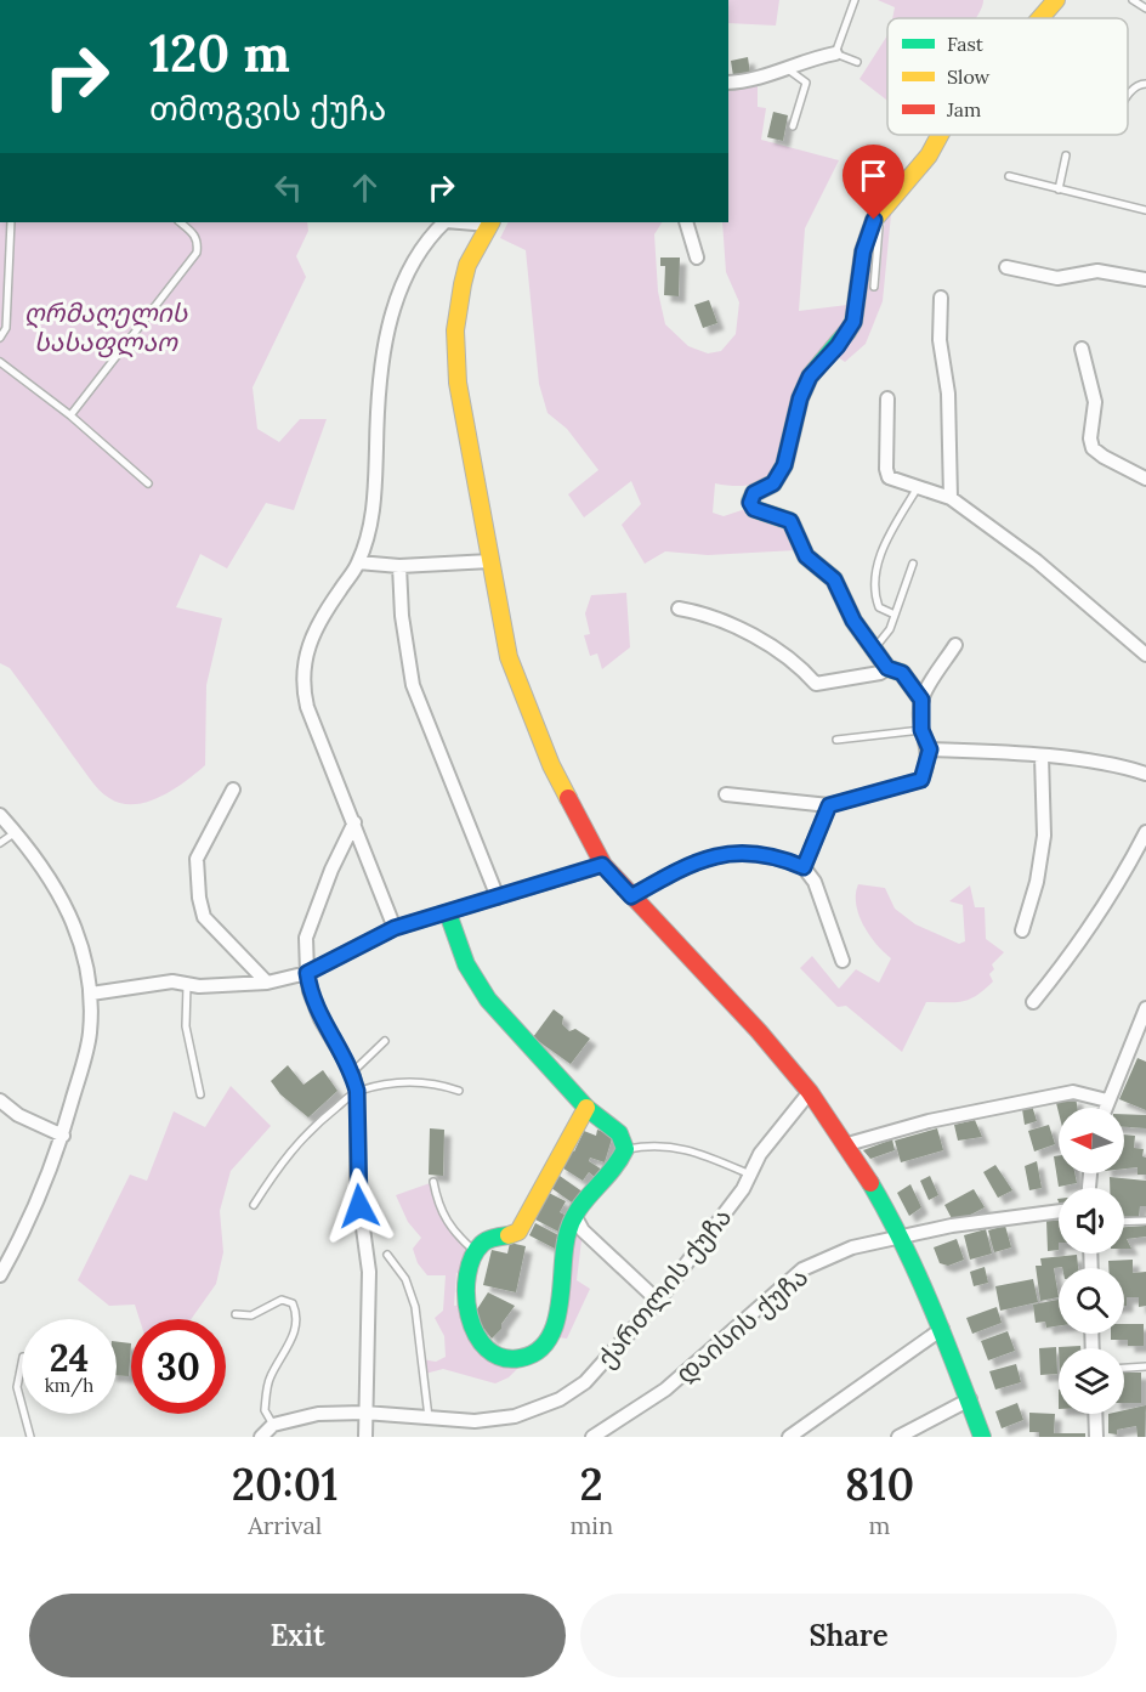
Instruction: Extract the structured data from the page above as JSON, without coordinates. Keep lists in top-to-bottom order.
{
  "streets": {
    "street": ["ქართლის ქუჩა", "დაისის ქუჩა"]
  },
  "parks": ["ღრმაღელის სასაფლაო"],
  "legend": ["Fast", "Slow", "Jam"],
  "north": "left",
  "page": {
    "turn": ["120 m", "თმოგვის ქუჩა"],
    "speed": "24 km/h",
    "limit": "30",
    "eta": [
      "20:01",
      "Arrival",
      "2",
      "min",
      "810",
      "m"
    ],
    "buttons": ["Exit", "Share"]
  }
}
